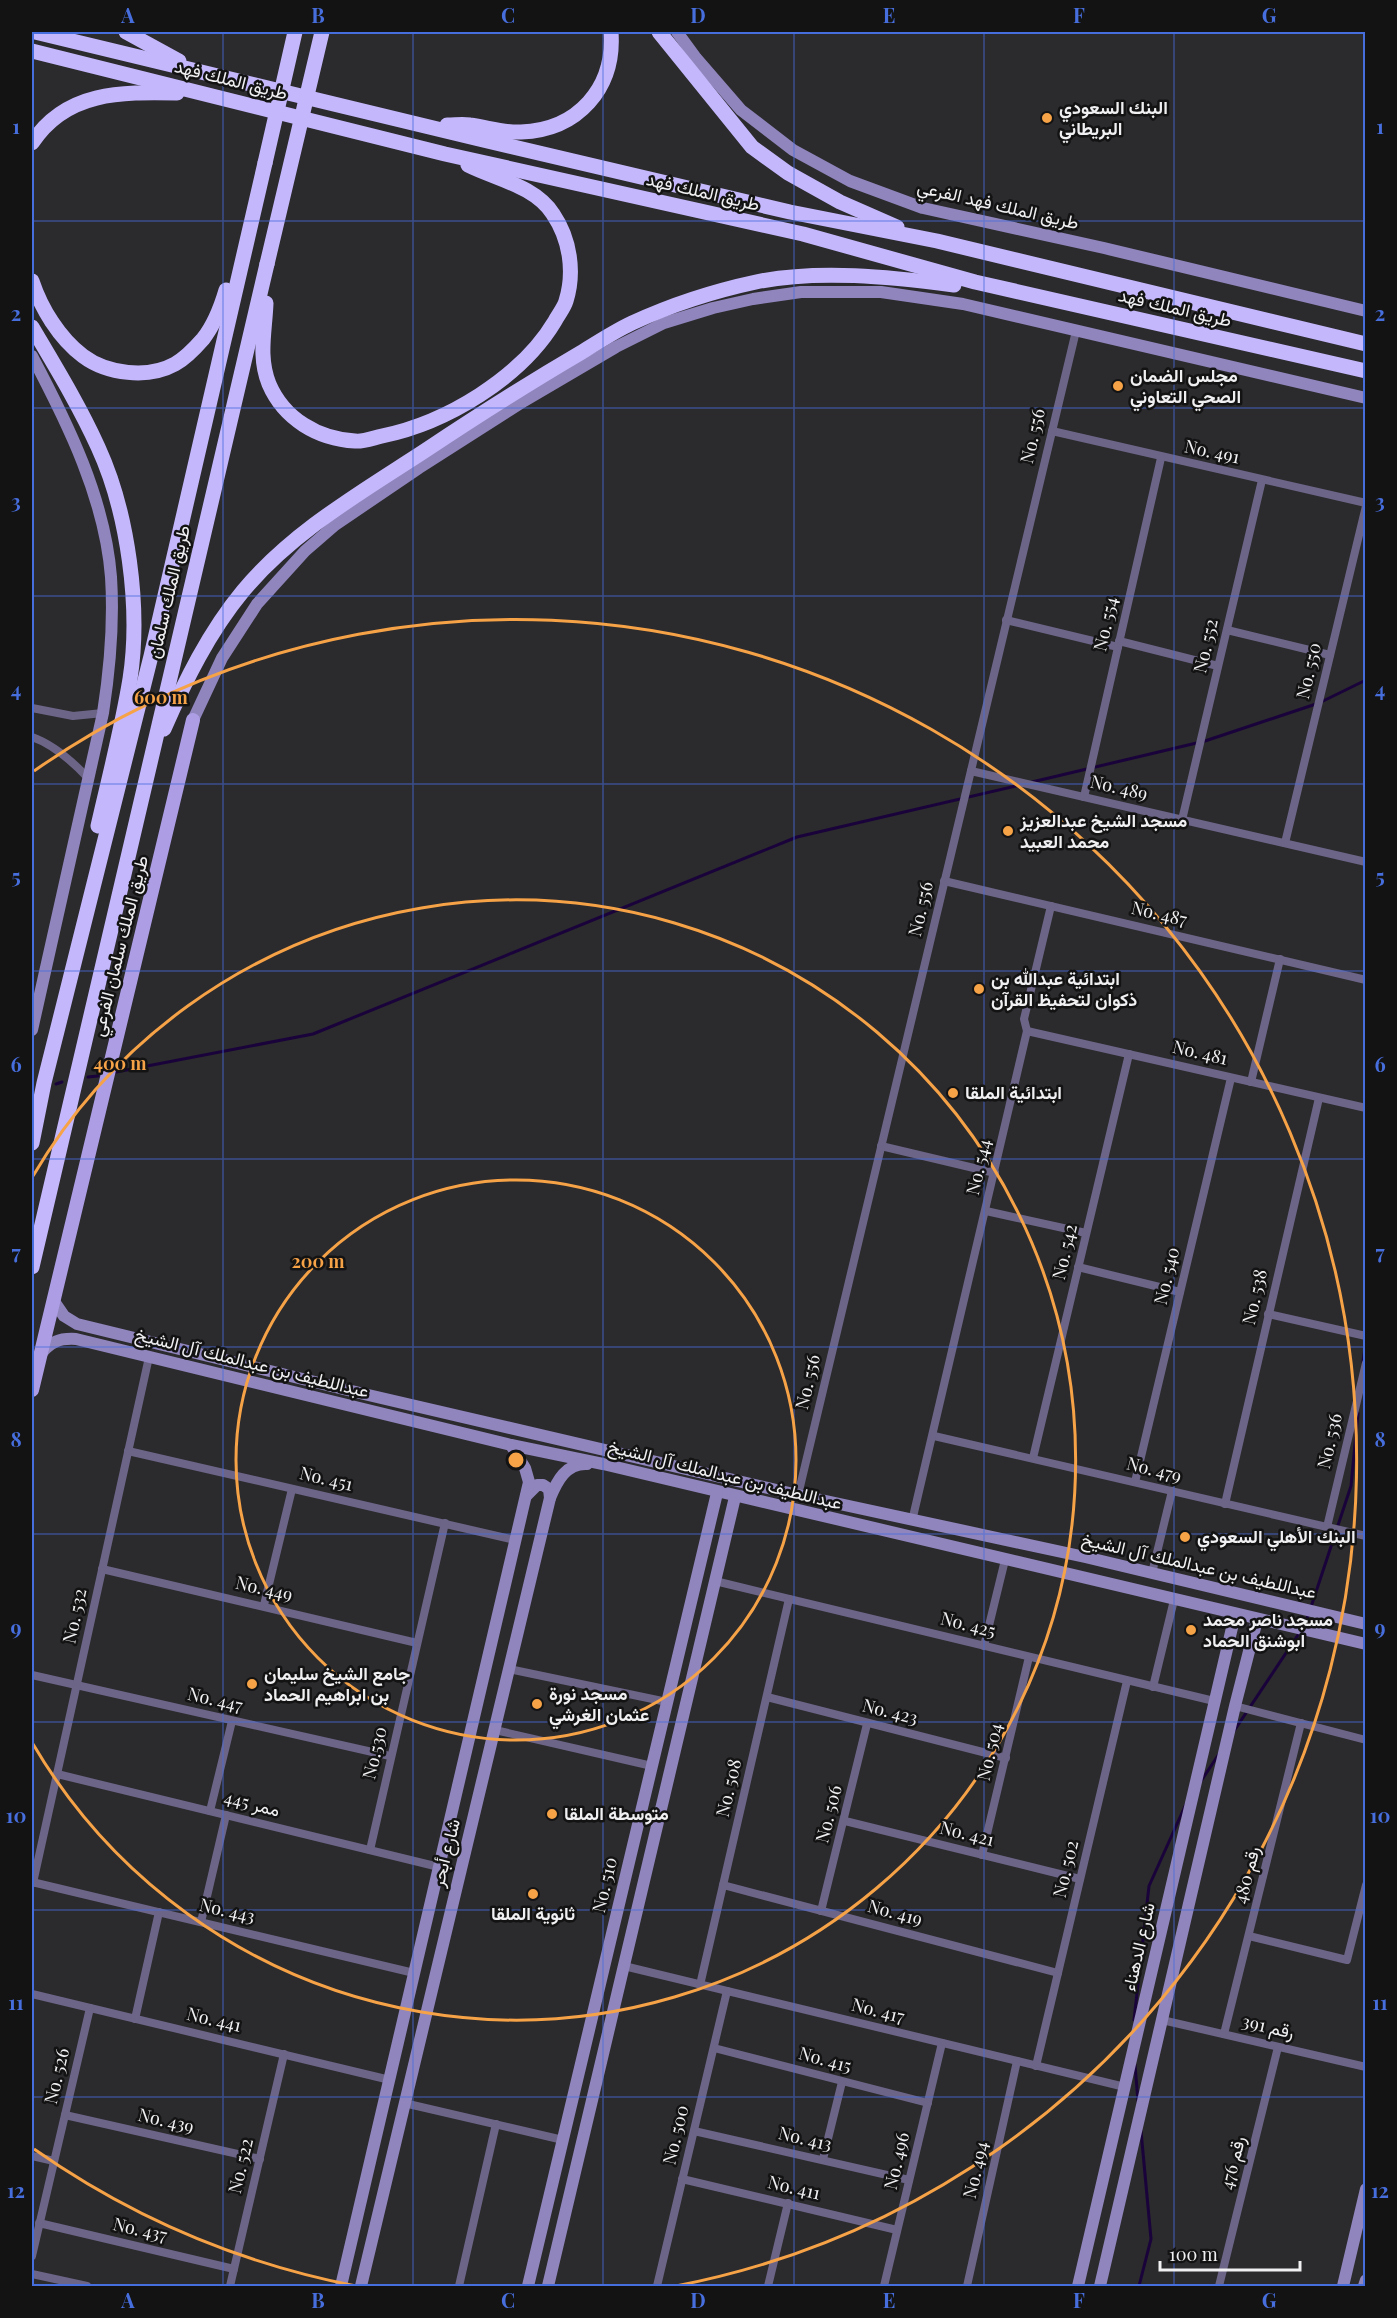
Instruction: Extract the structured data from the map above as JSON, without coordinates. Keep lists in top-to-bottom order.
{
  "streets": {
    "highway": ["طريق الملك فهد", "طريق الملك سلمان"],
    "main road": ["طريق الملك سلمان الفرعي"],
    "street": [
      "طريق الملك فهد الفرعي",
      "No. 556",
      "No. 491",
      "No. 554",
      "No. 552",
      "No. 550",
      "No. 489",
      "No. 487",
      "No. 481",
      "No. 544",
      "No. 542",
      "No. 540",
      "No. 538",
      "عبداللطيف بن عبدالملك آل الشيخ",
      "No. 536",
      "No. 479",
      "No. 451",
      "No. 449",
      "No. 532",
      "No. 425",
      "No. 447",
      "No. 423",
      "No. 504",
      "No.530",
      "No. 508",
      "ممر 445",
      "No. 506",
      "No. 421",
      "شارع أبحر",
      "No. 502",
      "رقم 480",
      "No. 510",
      "No. 443",
      "No. 419",
      "شارع الدهناء",
      "No. 417",
      "No. 441",
      "رقم 391",
      "No. 415",
      "No. 526",
      "No. 439",
      "No. 500",
      "No. 413",
      "No. 496",
      "رقم 476",
      "No. 522",
      "No. 494",
      "No. 411",
      "No. 437"
    ]
  },
  "crossings": [
    ["No. 556", "No. 491"],
    ["No. 556", "No. 489"],
    ["No. 556", "No. 487"],
    ["No. 556", "عبداللطيف بن عبدالملك آل الشيخ"],
    ["No. 491", "No. 554"],
    ["No. 491", "No. 552"],
    ["No. 491", "No. 550"],
    ["No. 554", "No. 489"],
    ["No. 552", "No. 489"],
    ["No. 550", "No. 489"],
    ["No. 487", "No. 544"],
    ["No. 481", "No. 544"],
    ["No. 481", "No. 542"],
    ["No. 481", "No. 540"],
    ["No. 481", "No. 538"],
    ["No. 544", "عبداللطيف بن عبدالملك آل الشيخ"],
    ["No. 544", "No. 479"],
    ["No. 542", "No. 479"],
    ["No. 540", "No. 479"],
    ["No. 538", "No. 479"],
    ["عبداللطيف بن عبدالملك آل الشيخ", "No. 532"],
    ["عبداللطيف بن عبدالملك آل الشيخ", "شارع أبحر"],
    ["عبداللطيف بن عبدالملك آل الشيخ", "No. 510"],
    ["عبداللطيف بن عبدالملك آل الشيخ", "شارع الدهناء"],
    ["No. 536", "No. 479"],
    ["No. 451", "No. 532"],
    ["No. 451", "No.530"],
    ["No. 451", "شارع أبحر"],
    ["No. 449", "No. 532"],
    ["No. 449", "No.530"],
    ["No. 532", "No. 447"],
    ["No. 532", "ممر 445"],
    ["No. 532", "No. 443"],
    ["No. 425", "No. 504"],
    ["No. 425", "No. 508"],
    ["No. 425", "No. 502"],
    ["No. 425", "No. 510"],
    ["No. 425", "شارع الدهناء"],
    ["No. 447", "No.530"],
    ["No. 423", "No. 504"],
    ["No. 423", "No. 508"],
    ["No. 423", "No. 506"],
    ["No. 504", "No. 421"],
    ["No.530", "ممر 445"],
    ["No. 508", "No. 419"],
    ["No. 508", "No. 417"],
    ["ممر 445", "شارع أبحر"],
    ["No. 506", "No. 421"],
    ["No. 506", "No. 419"],
    ["No. 421", "No. 502"],
    ["شارع أبحر", "No. 443"],
    ["شارع أبحر", "No. 441"],
    ["No. 502", "No. 419"],
    ["No. 502", "No. 417"],
    ["رقم 480", "رقم 391"],
    ["No. 510", "No. 417"],
    ["شارع الدهناء", "No. 417"],
    ["No. 417", "No. 500"],
    ["No. 417", "No. 496"],
    ["No. 417", "No. 494"],
    ["No. 441", "No. 526"],
    ["No. 441", "No. 522"],
    ["رقم 391", "رقم 476"],
    ["No. 415", "No. 500"],
    ["No. 415", "No. 496"],
    ["No. 526", "No. 439"],
    ["No. 526", "No. 437"],
    ["No. 439", "No. 522"],
    ["No. 500", "No. 413"],
    ["No. 500", "No. 411"],
    ["No. 413", "No. 496"],
    ["No. 496", "No. 411"],
    ["No. 522", "No. 437"]
  ],
  "places": [
    "البنك السعودي البريطاني",
    "مجلس الضمان الصحي التعاوني",
    "مسجد الشيخ عبدالعزيز محمد العبيد",
    "ابتدائية عبدالله بن ذكوان لتحفيظ القرآن",
    "ابتدائية الملقا",
    "البنك الأهلي السعودي",
    "مسجد ناصر محمد ابوشنق الحماد",
    "جامع الشيخ سليمان بن ابراهيم الحماد",
    "مسجد نورة عثمان الغرشي",
    "متوسطة الملقا",
    "ثانوية الملقا"
  ],
  "scale_bar": "100 m",
  "grid": {
    "columns": [
      "A",
      "B",
      "C",
      "D",
      "E",
      "F",
      "G"
    ],
    "rows": [
      "1",
      "2",
      "3",
      "4",
      "5",
      "6",
      "7",
      "8",
      "9",
      "10",
      "11",
      "12"
    ]
  },
  "rings": ["600 m", "400 m", "200 m"]
}
